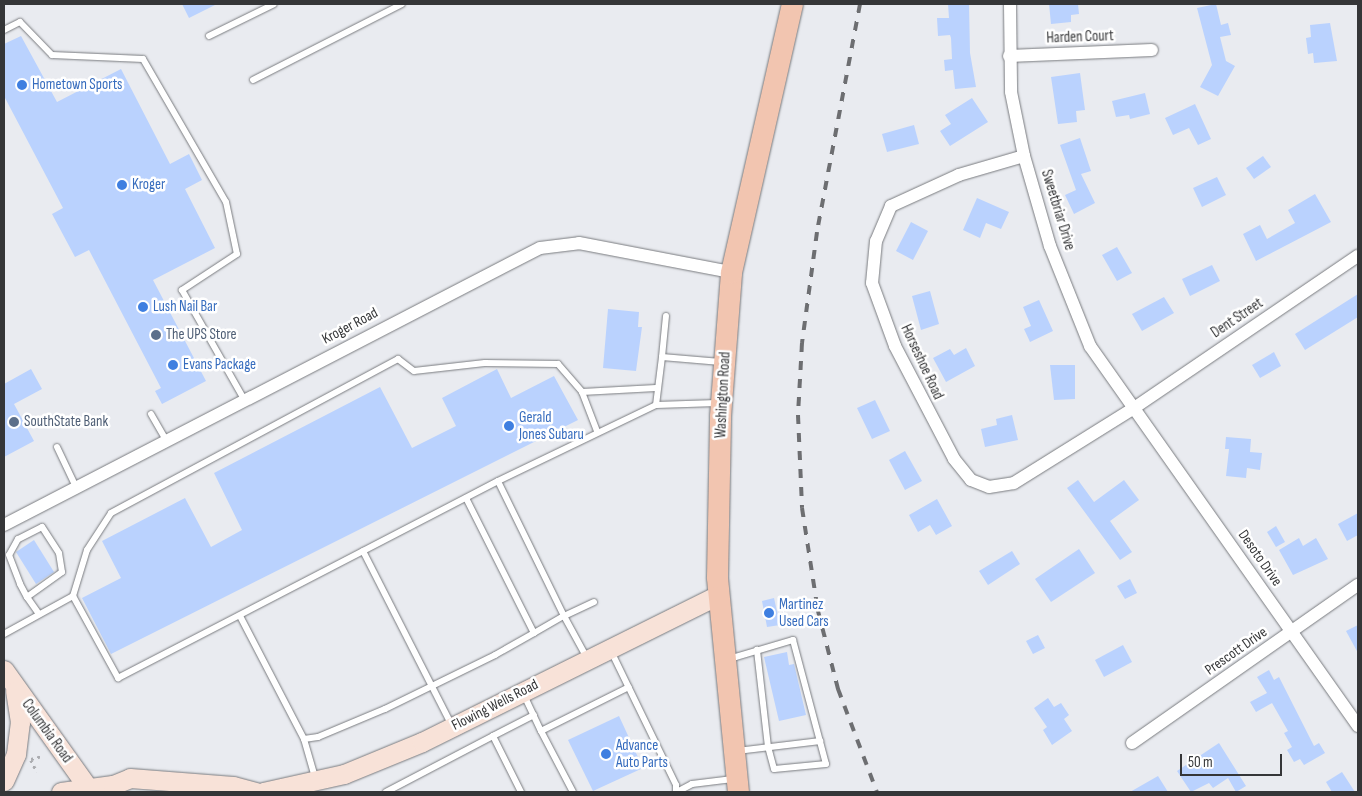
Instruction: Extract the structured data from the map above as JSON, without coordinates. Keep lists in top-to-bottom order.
{
  "streets": {
    "main road": ["Washington Road", "Flowing Wells Road", "Columbia Road"],
    "street": [
      "Harden Court",
      "Sweetbriar Drive",
      "Dent Street",
      "Kroger Road",
      "Horseshoe Road",
      "Desoto Drive",
      "Prescott Drive"
    ]
  },
  "crossings": [
    ["Harden Court", "Sweetbriar Drive"],
    ["Sweetbriar Drive", "Dent Street"],
    ["Sweetbriar Drive", "Horseshoe Road"],
    ["Sweetbriar Drive", "Desoto Drive"],
    ["Dent Street", "Horseshoe Road"],
    ["Dent Street", "Desoto Drive"],
    ["Kroger Road", "Washington Road"],
    ["Horseshoe Road", "Desoto Drive"],
    ["Washington Road", "Flowing Wells Road"],
    ["Desoto Drive", "Prescott Drive"]
  ],
  "places": [
    "Hometown Sports",
    "Kroger",
    "Lush Nail Bar",
    "The UPS Store",
    "Evans Package",
    "SouthState Bank",
    "Gerald Jones Subaru",
    "Martinez Used Cars",
    "Advance Auto Parts"
  ],
  "scale_bar": "50 m"
}
